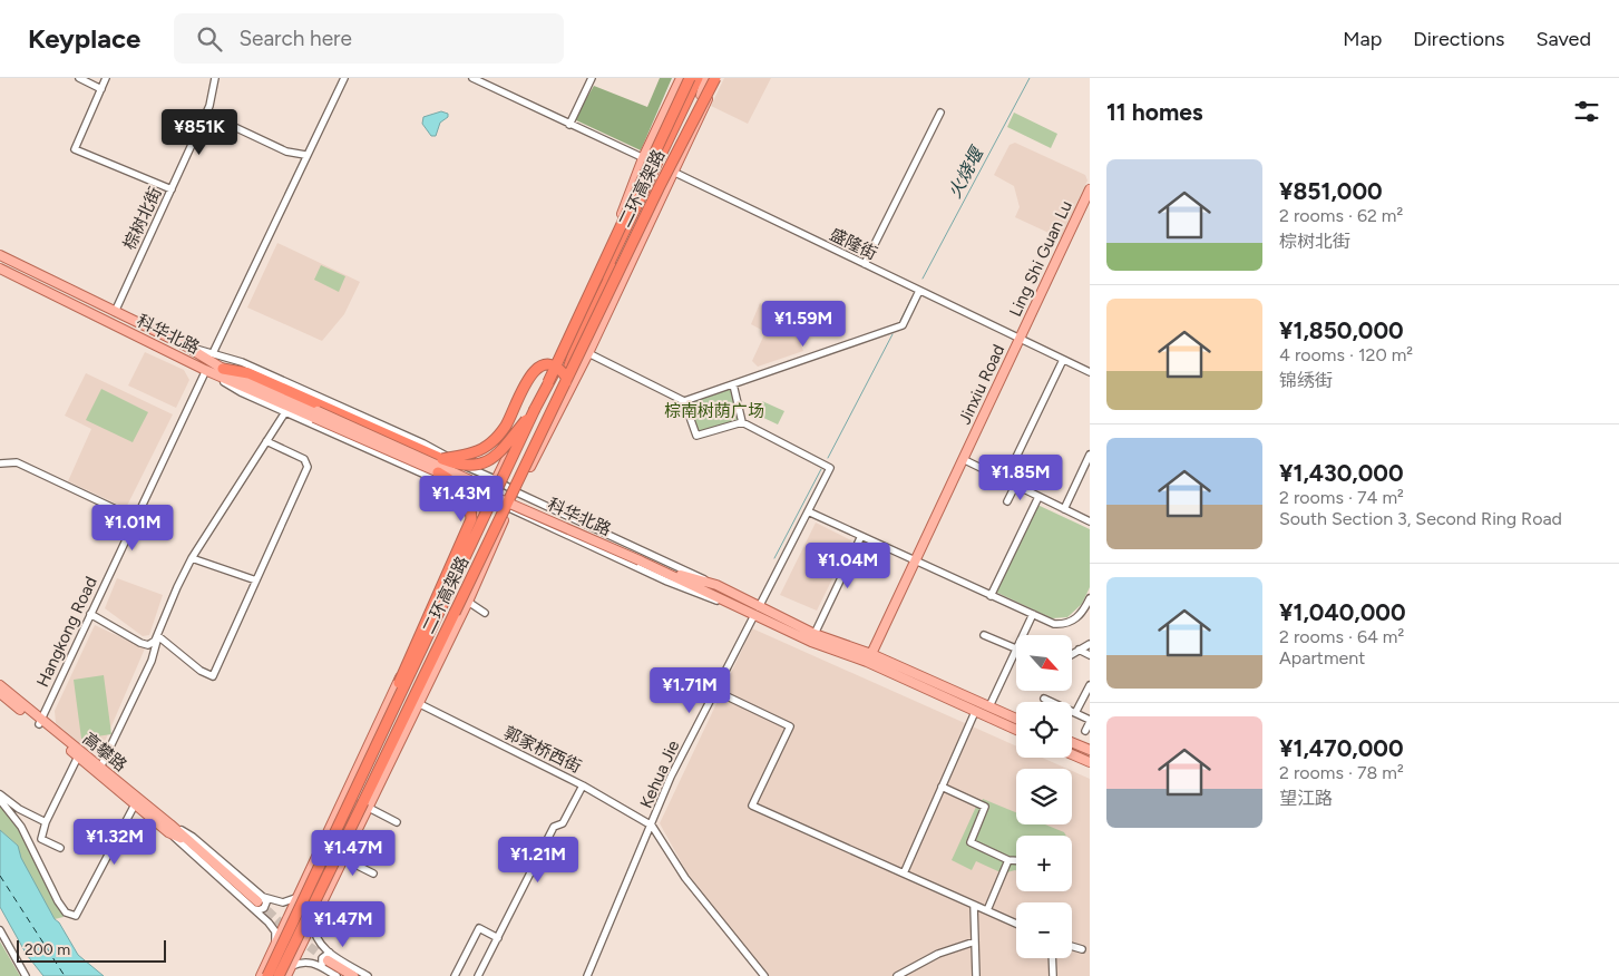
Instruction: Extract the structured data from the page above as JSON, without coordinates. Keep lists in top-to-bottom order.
{
  "streets": {
    "highway": ["二环高架路"],
    "main road": [
      "Ling Shi Guan Lu",
      "科华北路",
      "Jinxiu Road",
      "高攀路"
    ],
    "street": [
      "棕树北街",
      "盛隆街",
      "Hangkong Road",
      "郭家桥西街",
      "Kehua Jie"
    ]
  },
  "crossings": [
    ["棕树北街", "科华北路"],
    ["盛隆街", "Ling Shi Guan Lu"],
    ["盛隆街", "Jinxiu Road"],
    ["Ling Shi Guan Lu", "Jinxiu Road"],
    ["科华北路", "Jinxiu Road"],
    ["科华北路", "Hangkong Road"],
    ["科华北路", "Kehua Jie"],
    ["Hangkong Road", "高攀路"],
    ["郭家桥西街", "Kehua Jie"]
  ],
  "water": ["火烧堰"],
  "parks": ["棕南树荫广场"],
  "scale_bar": "200 m",
  "north": "bottom right",
  "page": {
    "header": "Keyplace",
    "search": "Search here",
    "nav": ["Map", "Directions", "Saved"],
    "heading": "11 homes",
    "price": [
      "¥851K",
      "¥1.59M",
      "¥1.85M",
      "¥1.43M",
      "¥1.01M",
      "¥1.04M",
      "¥1.71M",
      "¥1.32M",
      "¥1.47M",
      "¥1.21M",
      "¥1.47M"
    ],
    "list": [
      {
        "name": "¥851,000",
        "note": "2 rooms · 62 m² · 棕树北街"
      },
      {
        "name": "¥1,850,000",
        "note": "4 rooms · 120 m² · 锦绣街"
      },
      {
        "name": "¥1,430,000",
        "note": "2 rooms · 74 m² · South Section 3, Second Ring Road"
      },
      {
        "name": "¥1,040,000",
        "note": "2 rooms · 64 m² · Apartment"
      },
      {
        "name": "¥1,470,000",
        "note": "2 rooms · 78 m² · 望江路"
      }
    ],
    "map_buttons": ["+", "−"],
    "scale": "200 m"
  }
}
